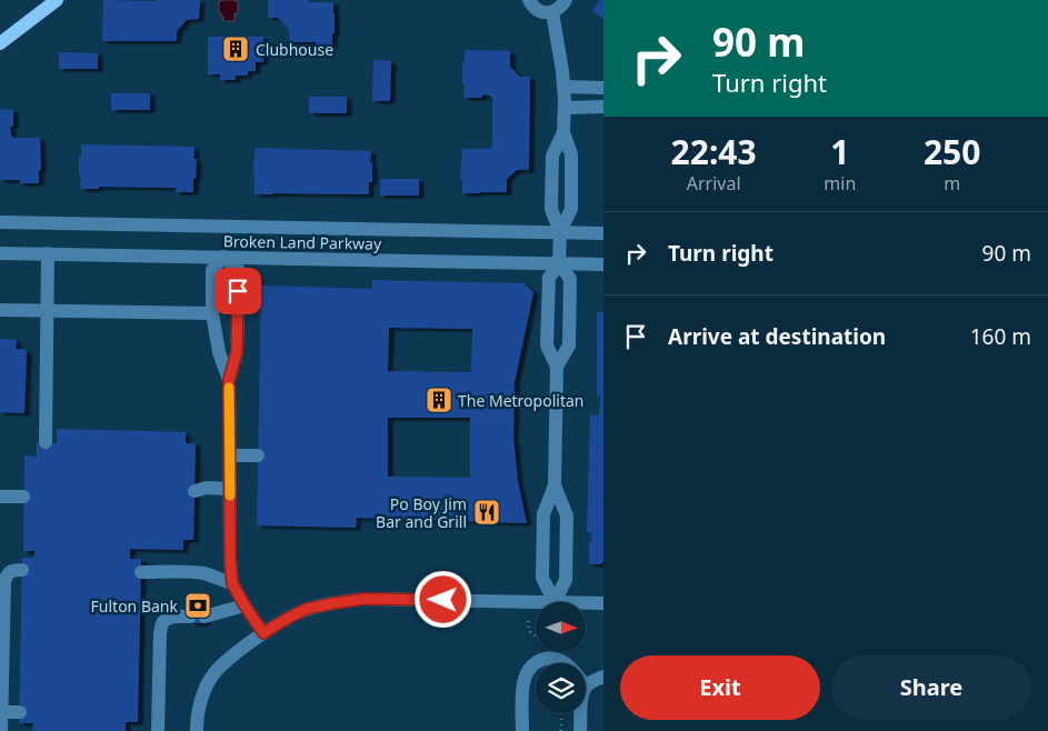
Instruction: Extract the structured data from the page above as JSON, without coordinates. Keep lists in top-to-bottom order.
{
  "streets": {
    "street": ["Broken Land Parkway"]
  },
  "places": {
    "building": ["Clubhouse", "The Metropolitan"],
    "restaurant": ["Po Boy Jim Bar and Grill"],
    "bank": ["Fulton Bank"]
  },
  "north": "right",
  "page": {
    "turn": ["90 m", "Turn right"],
    "eta": [
      "22:43",
      "Arrival",
      "1",
      "min",
      "250",
      "m"
    ],
    "list": [
      {
        "name": "Turn right",
        "value": "90 m"
      },
      {
        "name": "Arrive at destination",
        "value": "160 m"
      }
    ],
    "buttons": ["Exit", "Share"]
  }
}
